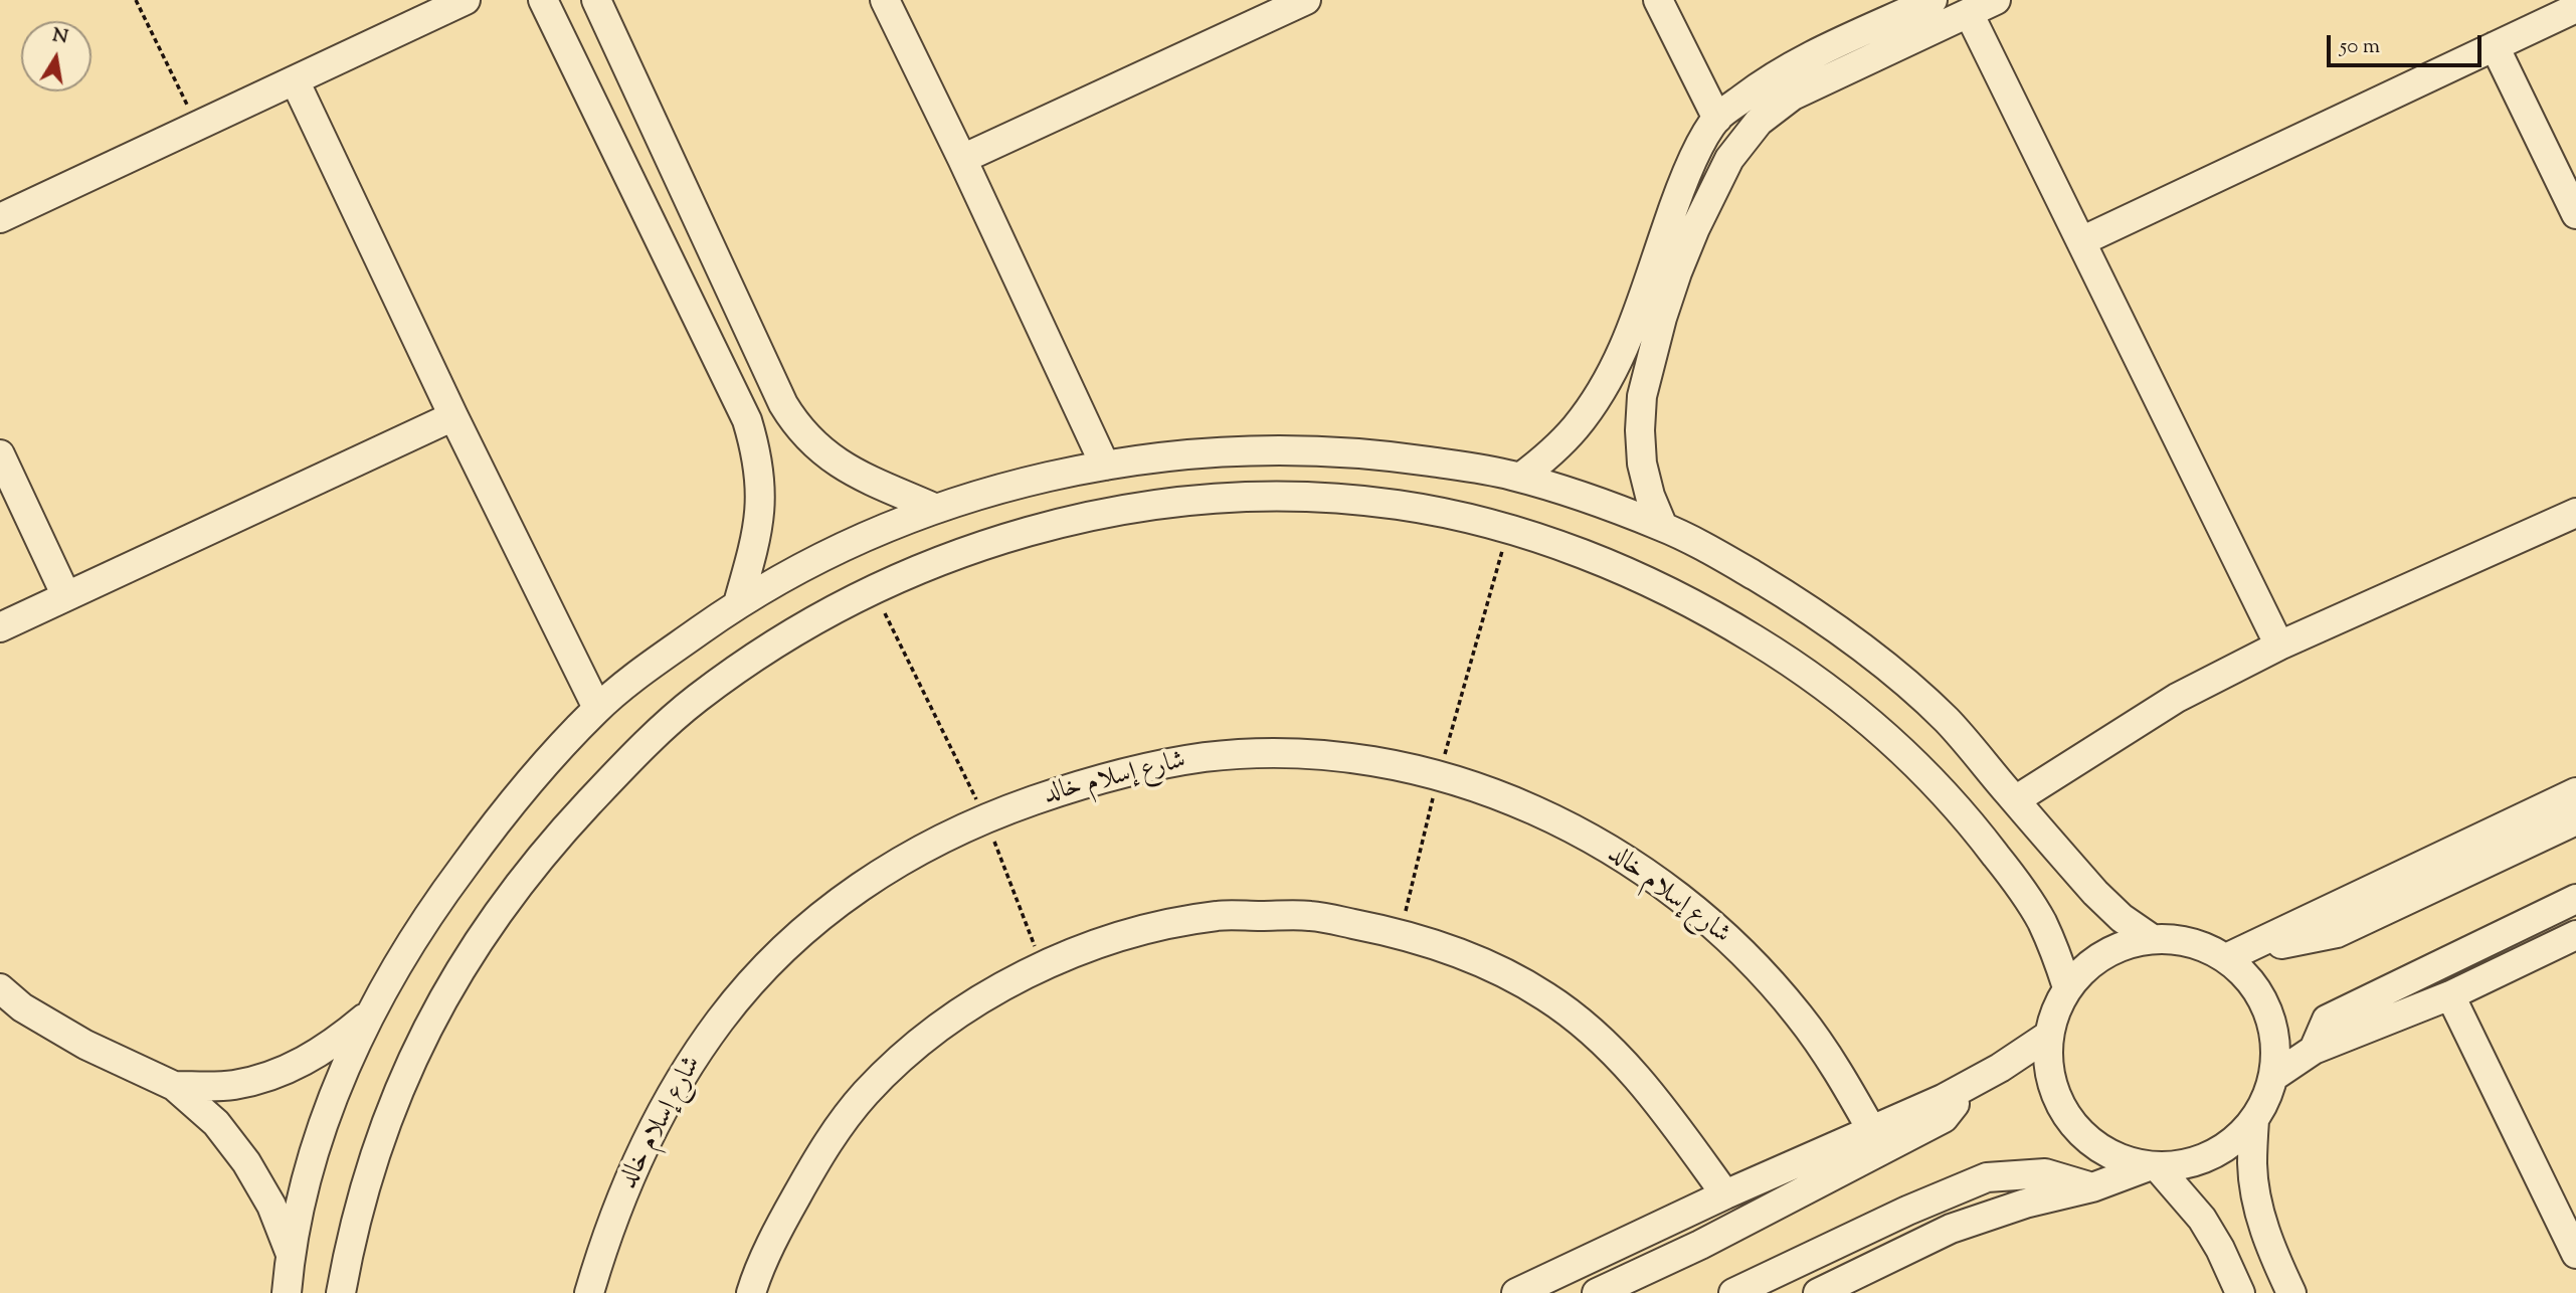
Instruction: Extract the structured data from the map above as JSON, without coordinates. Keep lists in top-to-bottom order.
{
  "streets": {
    "street": ["شارع إسلام خالد"]
  },
  "scale_bar": "50 m",
  "north": "top"
}
